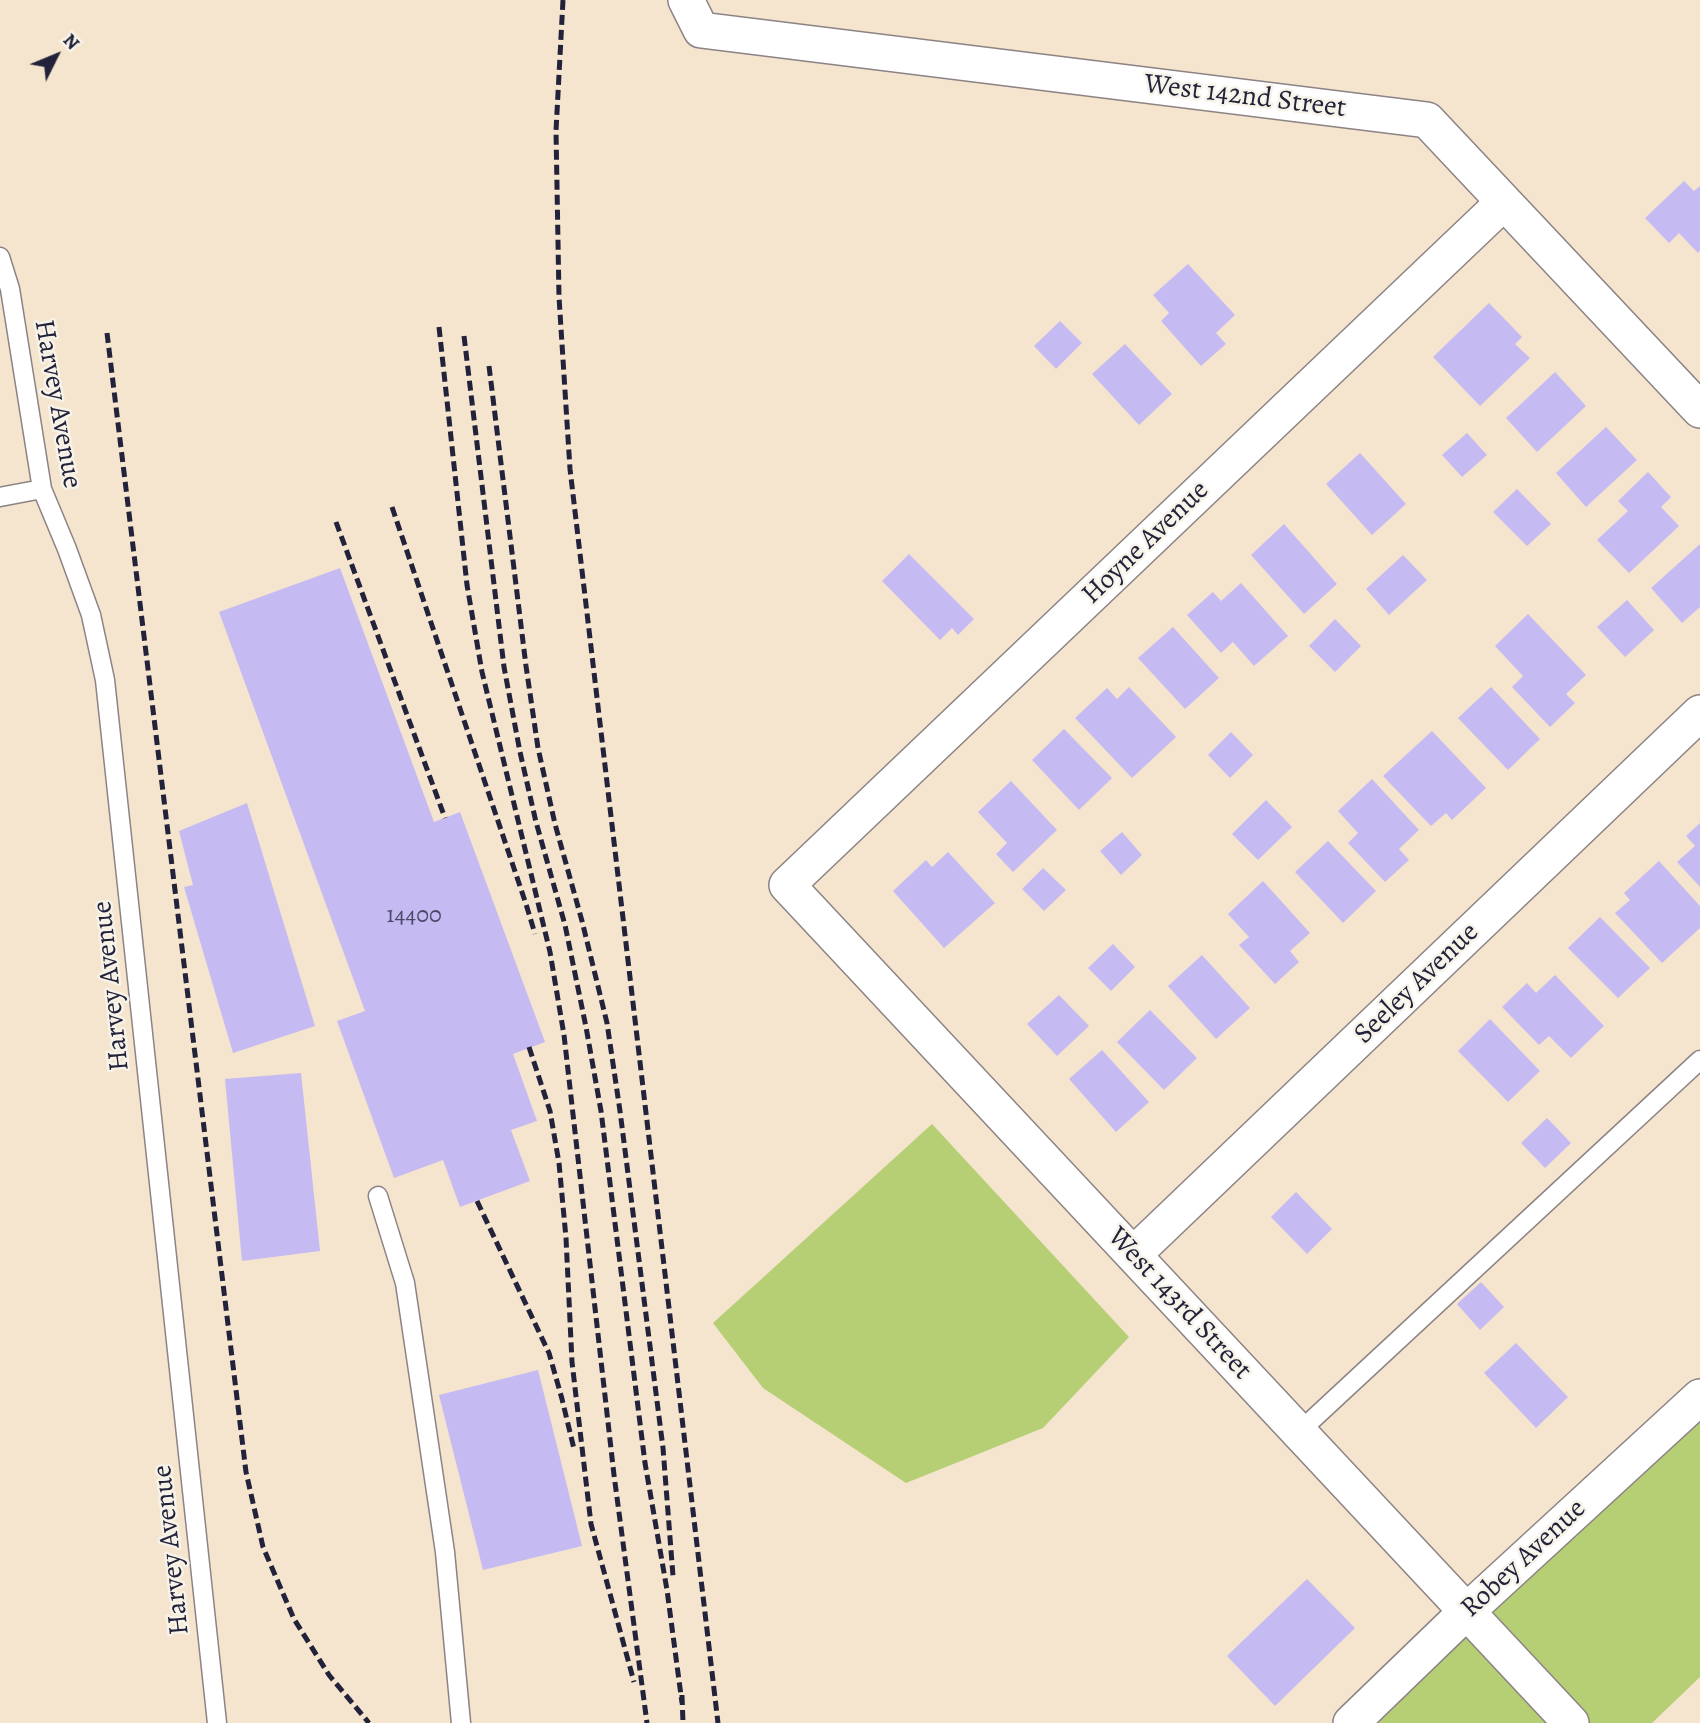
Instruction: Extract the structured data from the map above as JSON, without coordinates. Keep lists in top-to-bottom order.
{
  "streets": {
    "street": [
      "West 142nd Street",
      "Hoyne Avenue",
      "Seeley Avenue",
      "West 143rd Street",
      "Robey Avenue"
    ],
    "lane": ["Harvey Avenue"]
  },
  "crossings": [
    ["West 142nd Street", "Hoyne Avenue"],
    ["Hoyne Avenue", "West 143rd Street"],
    ["Seeley Avenue", "West 143rd Street"],
    ["West 143rd Street", "Robey Avenue"]
  ],
  "house_numbers": ["14400"],
  "north": "top right"
}
